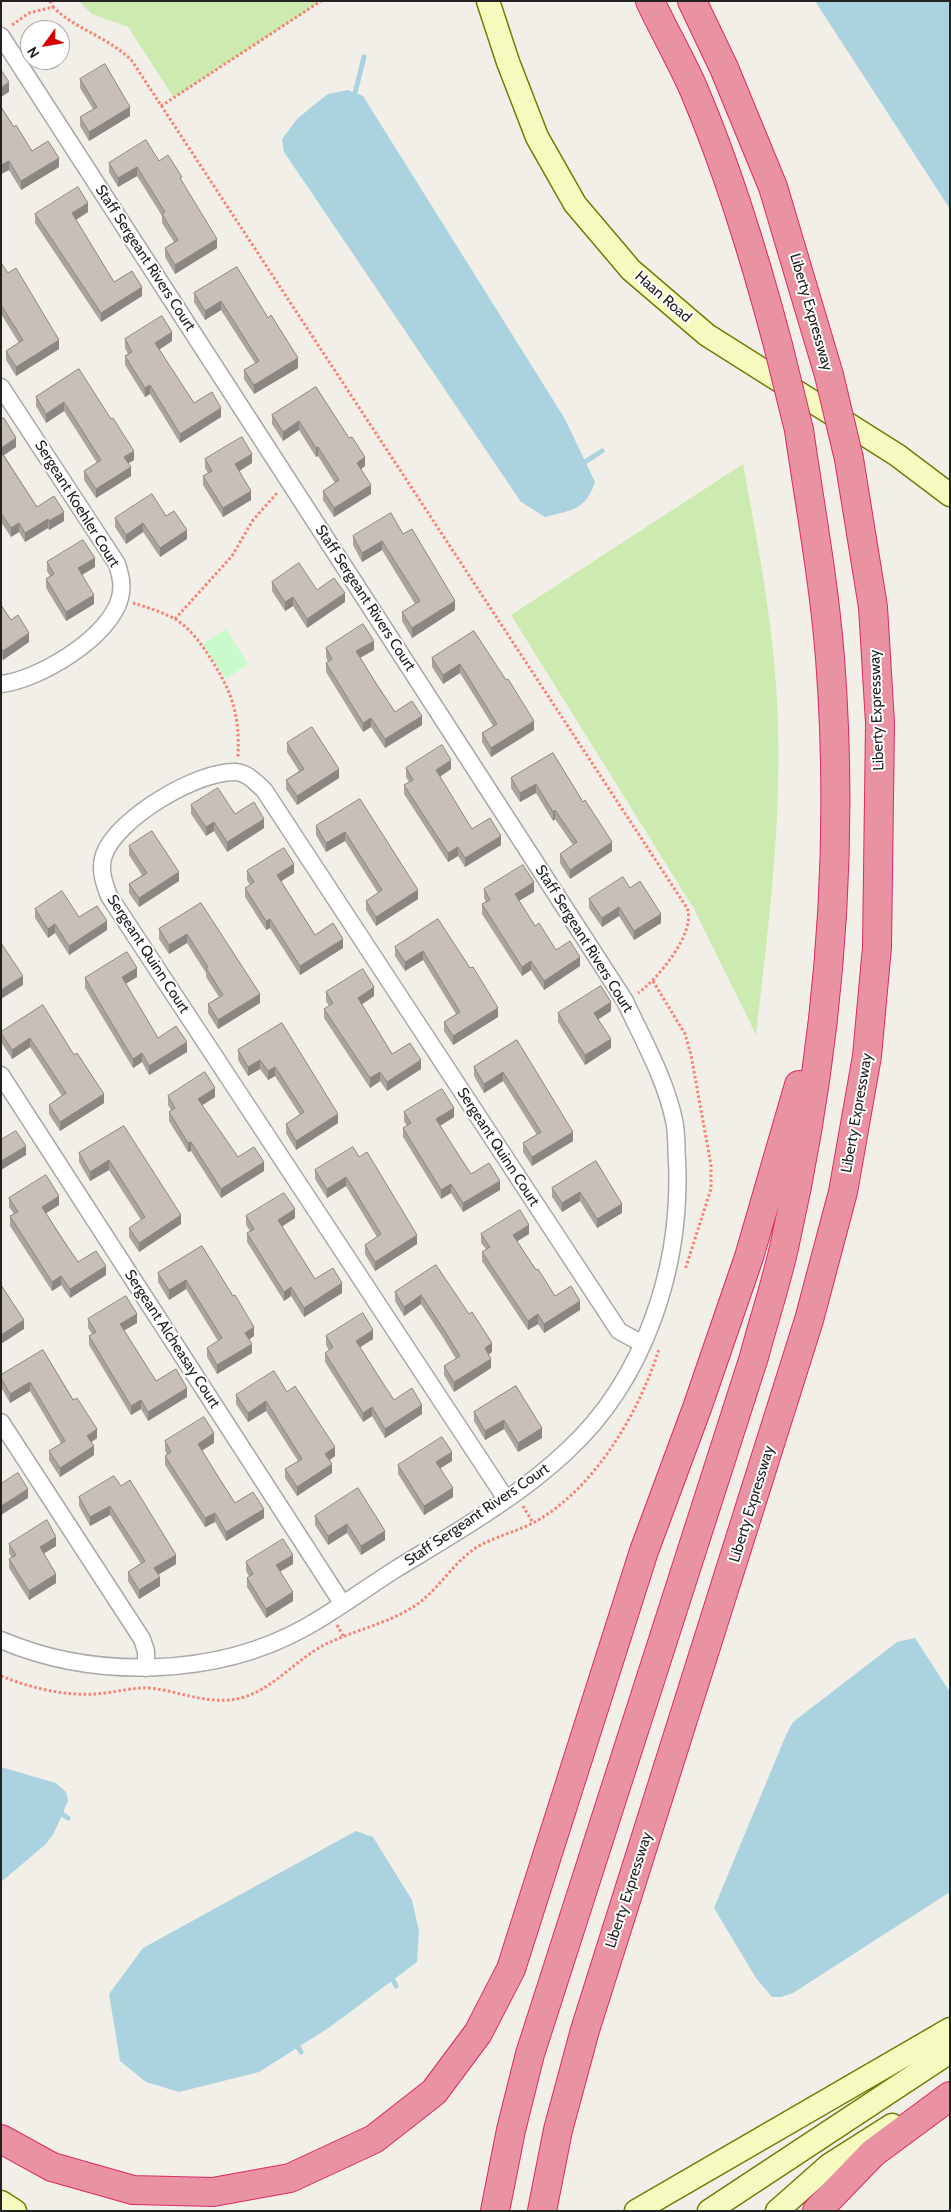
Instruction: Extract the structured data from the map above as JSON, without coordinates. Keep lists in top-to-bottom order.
{
  "streets": {
    "highway": ["Liberty Expressway"],
    "main road": ["Haan Road"],
    "street": [
      "Staff Sergeant Rivers Court",
      "Sergeant Koehler Court",
      "Sergeant Quinn Court",
      "Sergeant Alcheasay Court"
    ]
  },
  "crossings": [
    ["Staff Sergeant Rivers Court", "Sergeant Quinn Court"],
    ["Staff Sergeant Rivers Court", "Sergeant Alcheasay Court"]
  ],
  "north": "bottom left"
}
